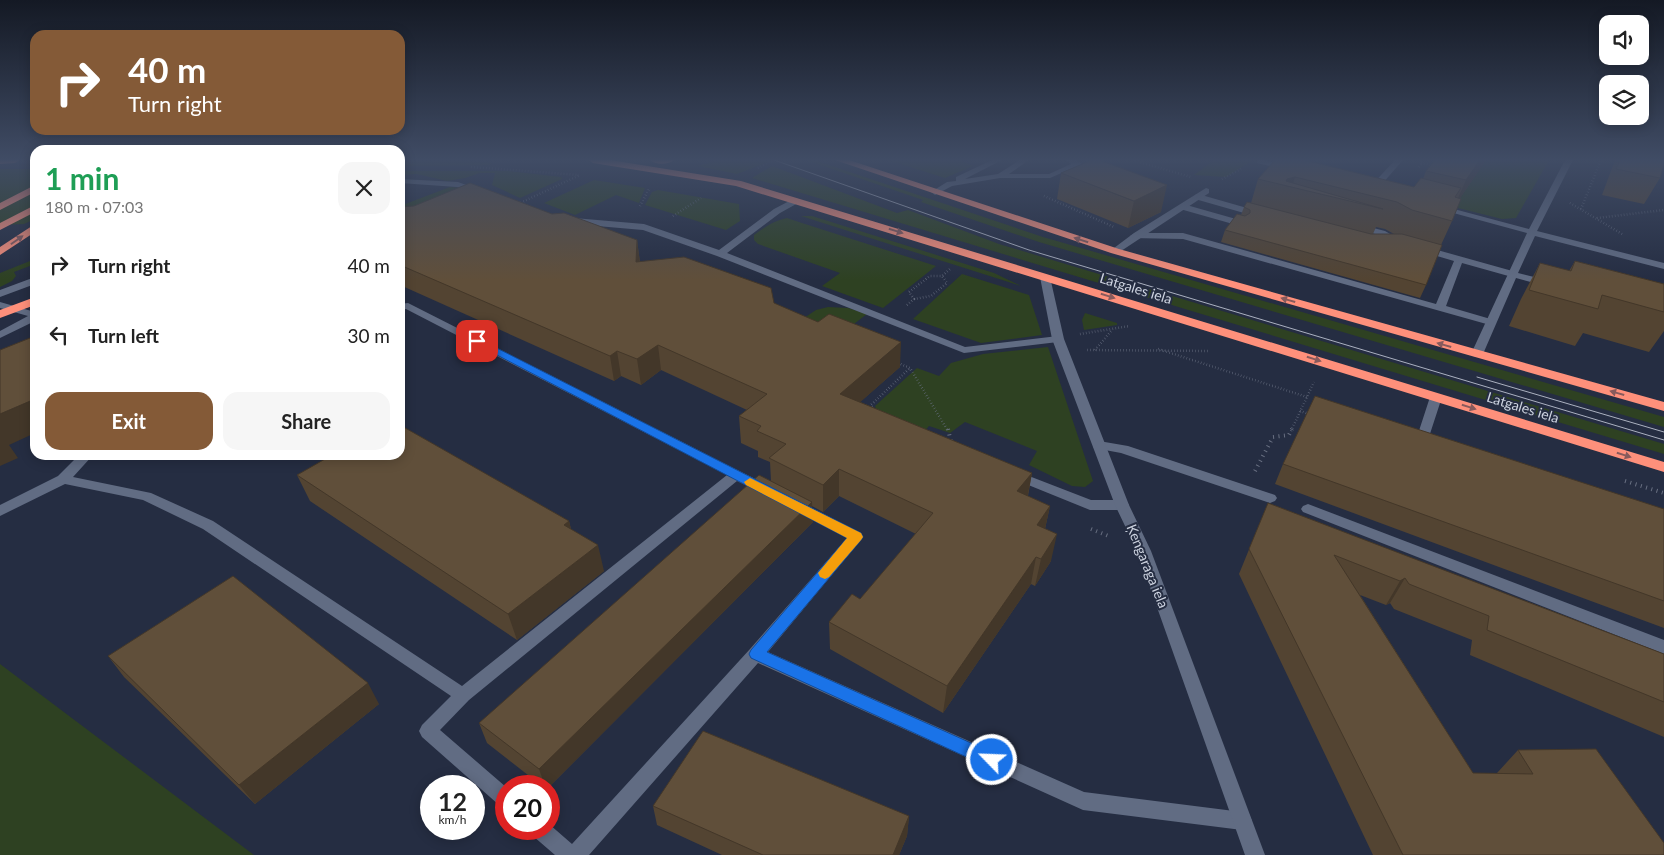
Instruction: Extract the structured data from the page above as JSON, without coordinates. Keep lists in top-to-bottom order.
{
  "streets": {
    "highway": ["Latgales iela"],
    "street": ["Ķengaraga iela"]
  },
  "crossings": [
    ["Latgales iela", "Ķengaraga iela"]
  ],
  "page": {
    "turn": ["40 m", "Turn right"],
    "heading": ["1 min", "180 m · 07:03"],
    "list": [
      {
        "name": "Turn right",
        "value": "40 m"
      },
      {
        "name": "Turn left",
        "value": "30 m"
      }
    ],
    "buttons": ["Exit", "Share"],
    "speed": "12 km/h",
    "limit": "20"
  }
}
